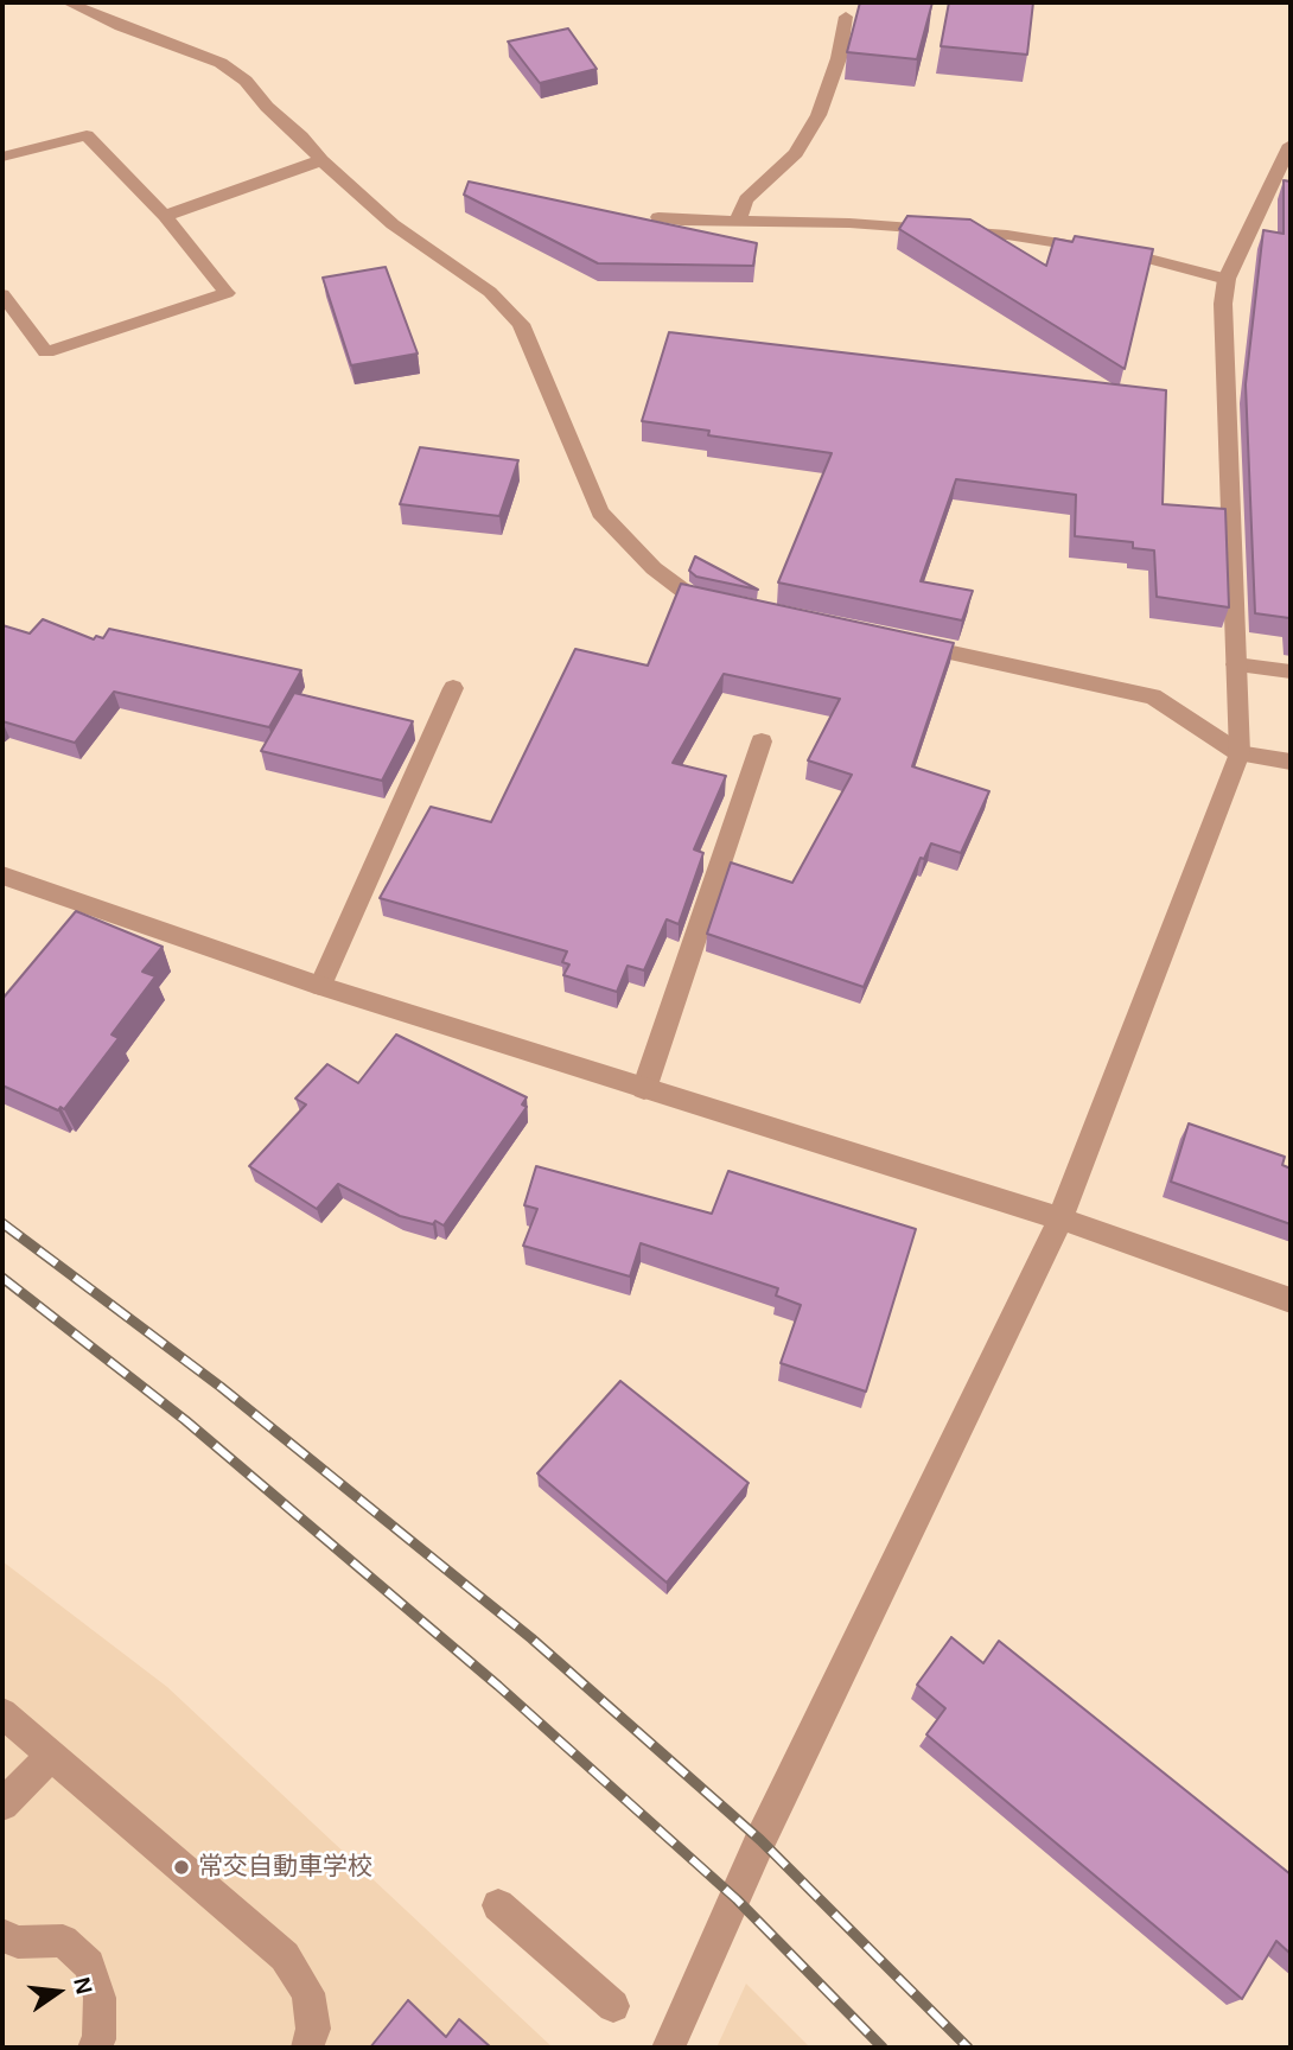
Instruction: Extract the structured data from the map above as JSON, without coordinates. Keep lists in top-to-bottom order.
{
  "places": ["常交自動車学校"],
  "north": "right"
}
